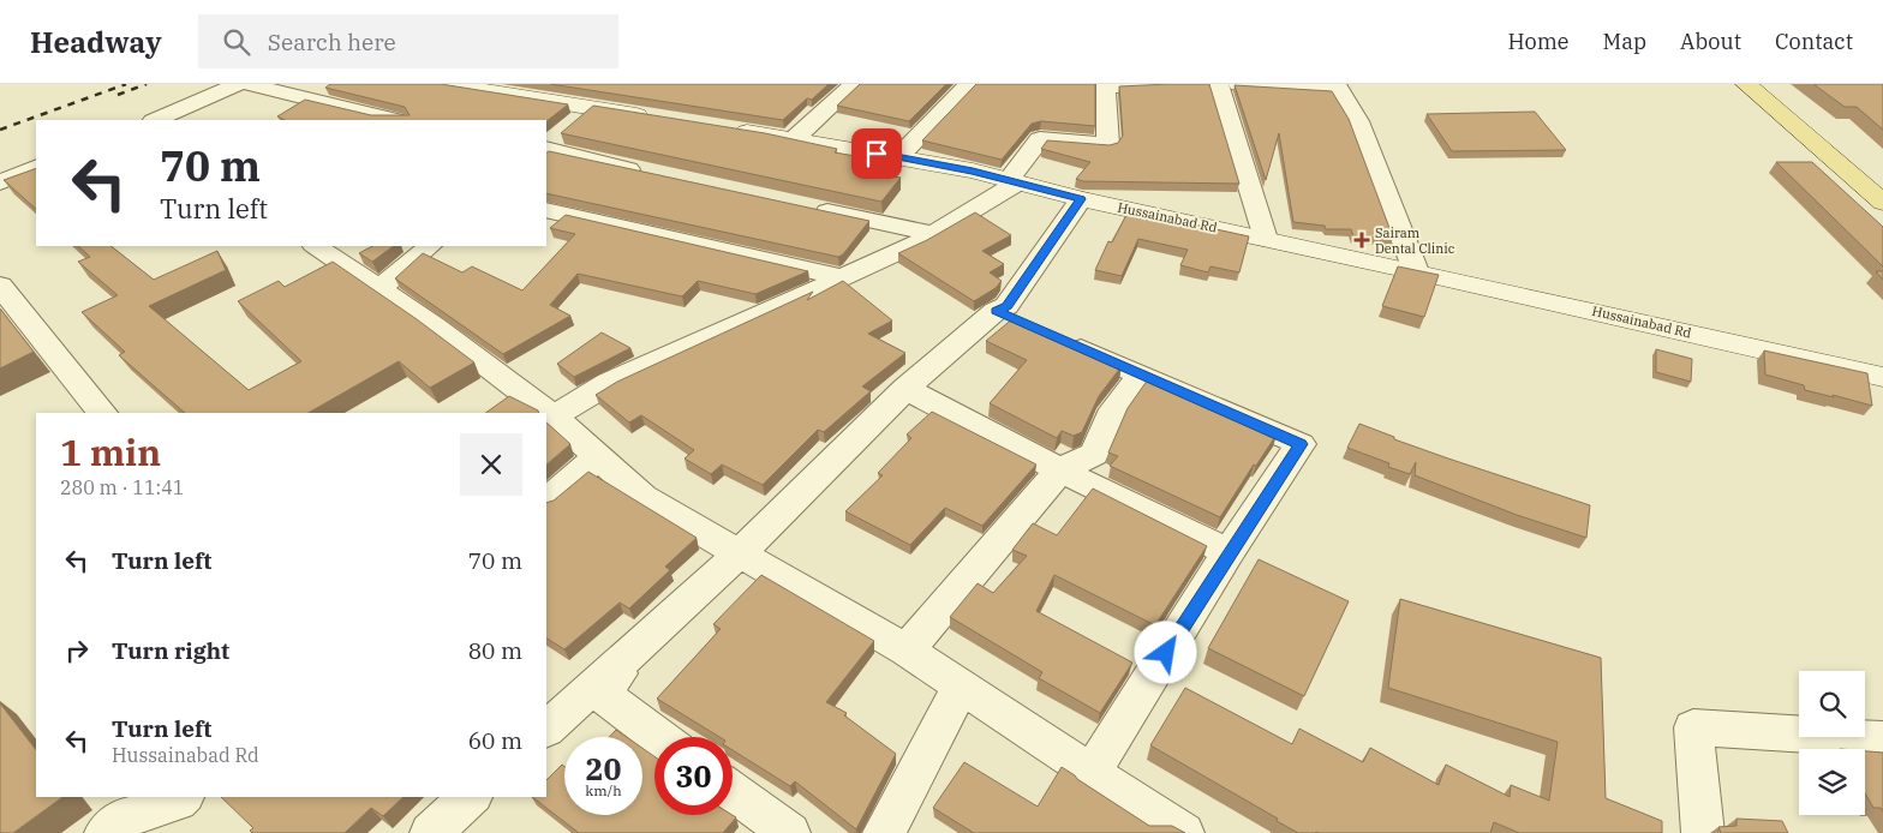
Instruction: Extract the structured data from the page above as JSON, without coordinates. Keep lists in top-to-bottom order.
{
  "streets": {
    "street": ["Hussainabad Rd"]
  },
  "places": {
    "health": ["Sairam Dental Clinic"]
  },
  "page": {
    "header": "Headway",
    "search": "Search here",
    "nav": [
      "Home",
      "Map",
      "About",
      "Contact"
    ],
    "turn": ["70 m", "Turn left"],
    "heading": ["1 min", "280 m · 11:41"],
    "list": [
      {
        "name": "Turn left",
        "value": "70 m"
      },
      {
        "name": "Turn right",
        "value": "80 m"
      },
      {
        "name": "Turn left",
        "note": "Hussainabad Rd",
        "value": "60 m"
      }
    ],
    "speed": "20 km/h",
    "limit": "30"
  }
}
